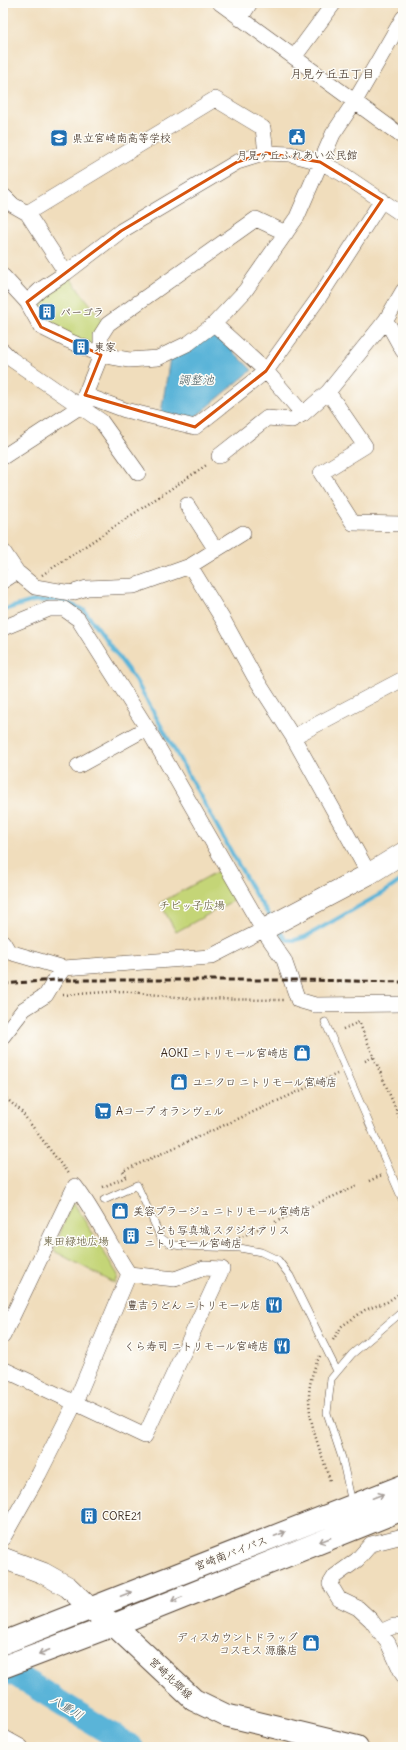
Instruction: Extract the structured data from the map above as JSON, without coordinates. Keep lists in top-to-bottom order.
{
  "streets": {
    "main road": ["宮崎南バイパス", "宮崎北郷線"]
  },
  "crossings": [
    ["宮崎南バイパス", "宮崎北郷線"]
  ],
  "districts": ["月見ケ丘五丁目"],
  "water": ["調整池", "八重川"],
  "parks": ["チビッ子広場", "東田緑地広場"],
  "places": {
    "public building": ["月見ヶ丘ふれあい公民館"],
    "school or university": ["県立宮崎南高等学校"],
    "building": [
      "パーゴラ",
      "東家",
      "こども写真城 スタジオアリス ニトリモール宮崎店",
      "CORE21"
    ],
    "shop": [
      "AOKI ニトリモール宮崎店",
      "ユニクロ ニトリモール宮崎店",
      "美容プラージュ ニトリモール宮崎店",
      "ディスカウントドラッグ コスモス 源藤店"
    ],
    "supermarket": ["Aコープ オランヴェル"],
    "restaurant": ["豊吉うどん ニトリモール店", "くら寿司 ニトリモール宮崎店"]
  }
}
